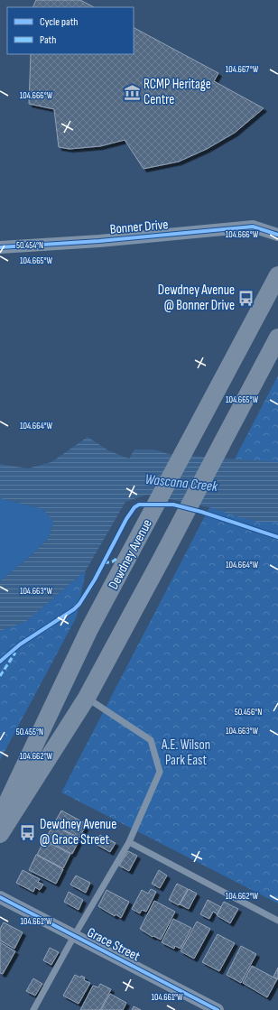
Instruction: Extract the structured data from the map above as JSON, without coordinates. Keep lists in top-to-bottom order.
{
  "streets": {
    "main road": ["Dewdney Avenue"],
    "street": ["Bonner Drive", "Grace Street"]
  },
  "water": ["Wascana Creek"],
  "parks": ["A.E. Wilson Park East"],
  "places": {
    "museum": ["RCMP Heritage Centre"],
    "bus stop": ["Dewdney Avenue @ Bonner Drive", "Dewdney Avenue @ Grace Street"]
  },
  "legend": ["Cycle path", "Path"],
  "coordinates": [
    "104.667°W",
    "104.666°W",
    "50.454°N",
    "104.665°W",
    "104.664°W",
    "104.663°W",
    "50.456°N",
    "50.455°N",
    "104.662°W",
    "104.661°W"
  ]
}
